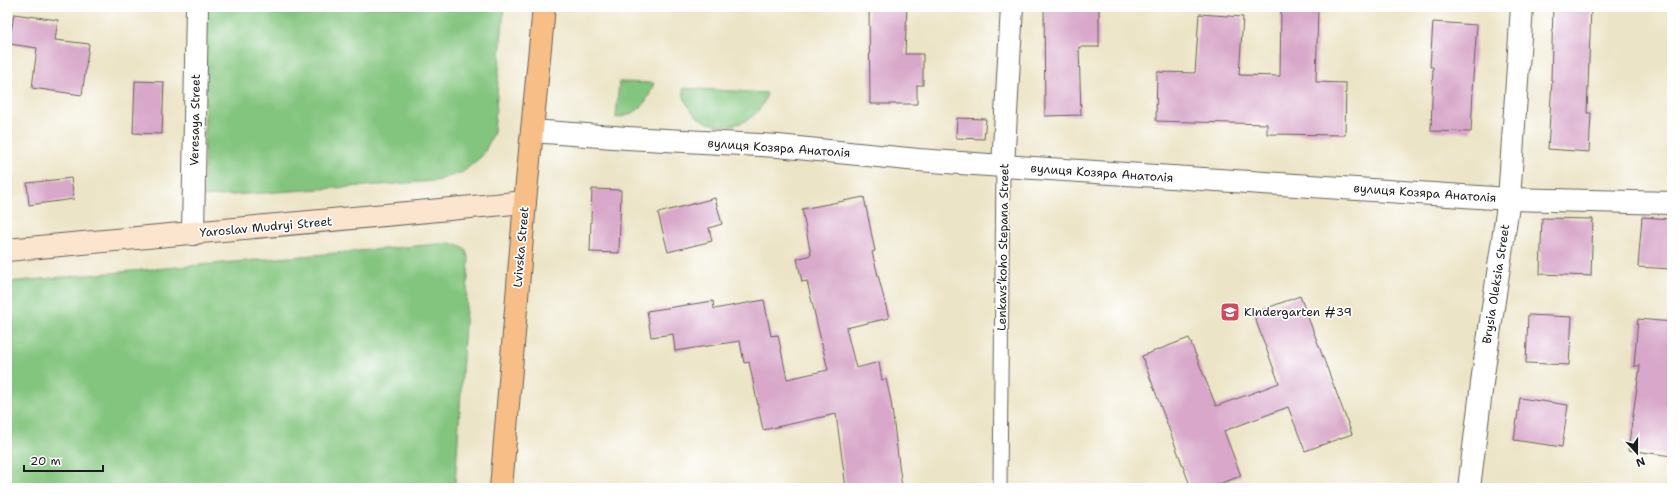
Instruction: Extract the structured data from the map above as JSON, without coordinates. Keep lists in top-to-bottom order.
{
  "streets": {
    "main road": ["Yaroslav Mudryi Street", "Lvivska Street"],
    "street": [
      "Veresaya Street",
      "вулиця Козяра Анатолія",
      "Lenkavsʹkoho Stepana Street",
      "Brysia Oleksia Street"
    ]
  },
  "crossings": [
    ["Veresaya Street", "Yaroslav Mudryi Street"],
    ["вулиця Козяра Анатолія", "Lvivska Street"],
    ["вулиця Козяра Анатолія", "Lenkavsʹkoho Stepana Street"],
    ["вулиця Козяра Анатолія", "Brysia Oleksia Street"],
    ["Yaroslav Mudryi Street", "Lvivska Street"]
  ],
  "places": {
    "school or university": ["Kindergarten #39"]
  },
  "scale_bar": "20 m",
  "north": "bottom"
}
